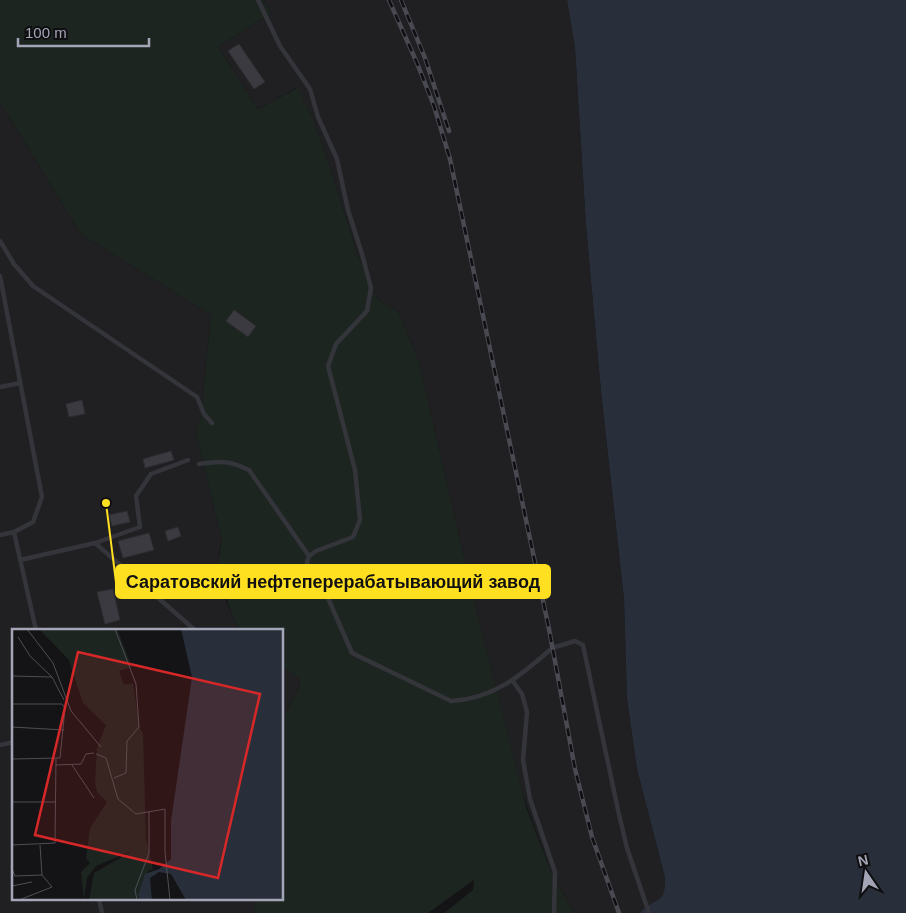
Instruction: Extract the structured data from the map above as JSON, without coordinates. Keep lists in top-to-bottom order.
{
  "places": ["Саратовский нефтеперерабатывающий завод"],
  "scale_bar": "100 m",
  "north": "top"
}
